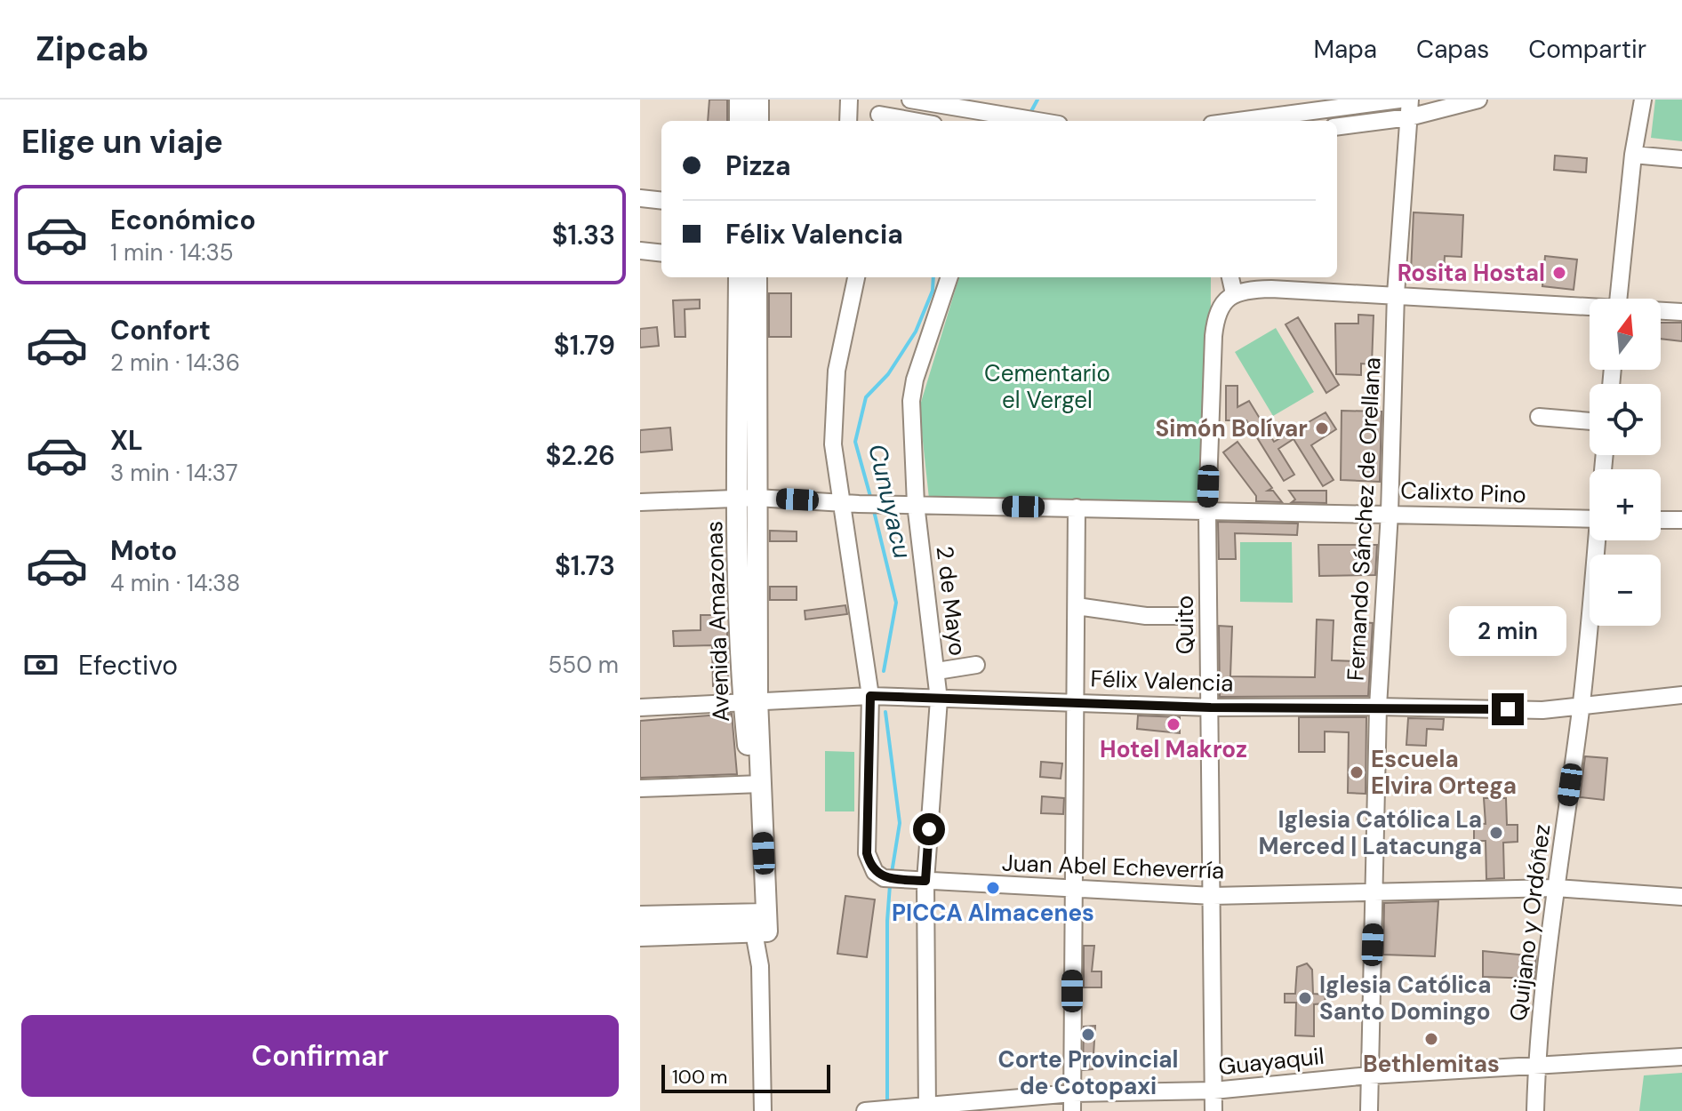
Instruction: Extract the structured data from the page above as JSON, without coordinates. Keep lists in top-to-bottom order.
{
  "streets": {
    "main road": ["Avenida Amazonas"],
    "street": [
      "Calixto Pino",
      "Fernando Sánchez de Orellana",
      "2 de Mayo",
      "Quito",
      "Félix Valencia",
      "Juan Abel Echeverría",
      "Quijano y Ordóñez",
      "Guayaquil"
    ]
  },
  "crossings": [
    ["Calixto Pino", "Fernando Sánchez de Orellana"],
    ["Calixto Pino", "2 de Mayo"],
    ["Calixto Pino", "Avenida Amazonas"],
    ["Calixto Pino", "Quito"],
    ["Fernando Sánchez de Orellana", "Félix Valencia"],
    ["Fernando Sánchez de Orellana", "Juan Abel Echeverría"],
    ["Fernando Sánchez de Orellana", "Guayaquil"],
    ["2 de Mayo", "Félix Valencia"],
    ["2 de Mayo", "Juan Abel Echeverría"],
    ["2 de Mayo", "Guayaquil"],
    ["Avenida Amazonas", "Félix Valencia"],
    ["Quito", "Félix Valencia"],
    ["Quito", "Juan Abel Echeverría"],
    ["Quito", "Guayaquil"],
    ["Félix Valencia", "Juan Abel Echeverría"],
    ["Félix Valencia", "Quijano y Ordóñez"],
    ["Juan Abel Echeverría", "Quijano y Ordóñez"],
    ["Quijano y Ordóñez", "Guayaquil"]
  ],
  "water": ["Cunuyacu"],
  "parks": ["Cementario el Vergel"],
  "places": [
    "Rosita Hostal",
    "Simón Bolívar",
    "Hotel Makroz",
    "Escuela Elvira Ortega",
    "Iglesia Católica La Merced | Latacunga",
    "PICCA Almacenes",
    "Iglesia Católica Santo Domingo",
    "Corte Provincial de Cotopaxi",
    "Bethlemitas"
  ],
  "scale_bar": "100 m",
  "north": "top",
  "page": {
    "header": "Zipcab",
    "nav": ["Mapa", "Capas", "Compartir"],
    "heading": "Elige un viaje",
    "banner": ["Pizza", "Félix Valencia"],
    "list": [
      {
        "name": "Económico",
        "note": "1 min · 14:35",
        "value": "$1.33"
      },
      {
        "name": "Confort",
        "note": "2 min · 14:36",
        "value": "$1.79"
      },
      {
        "name": "XL",
        "note": "3 min · 14:37",
        "value": "$2.26"
      },
      {
        "name": "Moto",
        "note": "4 min · 14:38",
        "value": "$1.73"
      }
    ],
    "map_buttons": ["+", "−"],
    "bubble": "2 min",
    "pay": ["Efectivo", "550 m"],
    "buttons": "Confirmar",
    "scale": "100 m"
  }
}
